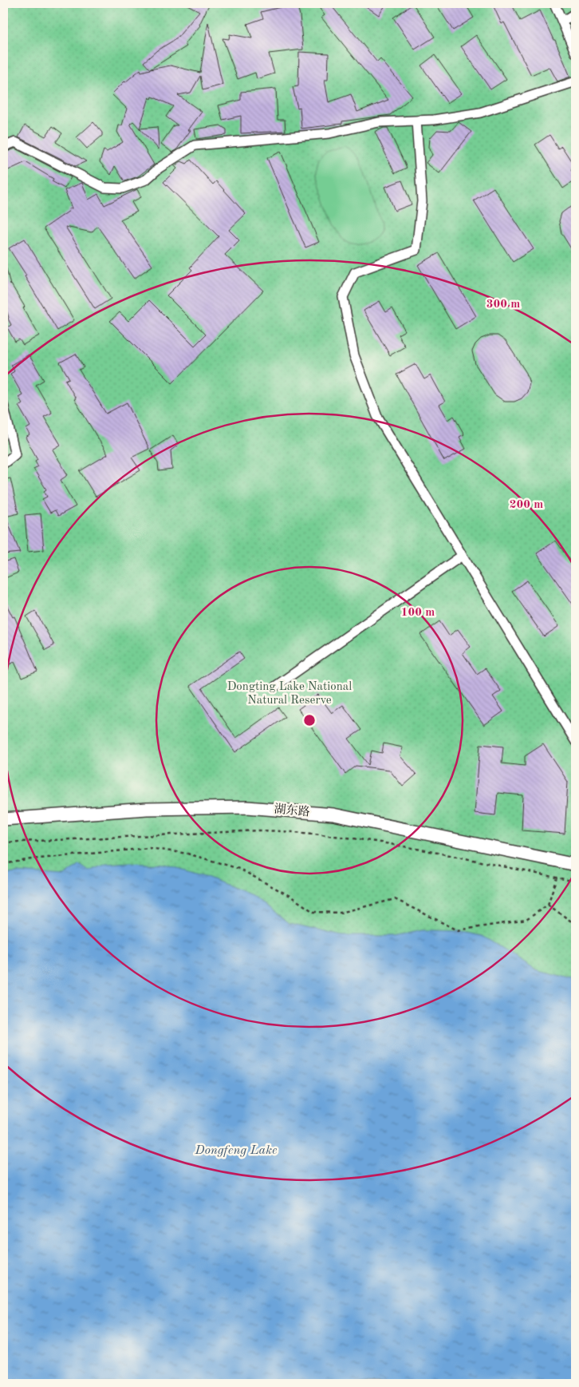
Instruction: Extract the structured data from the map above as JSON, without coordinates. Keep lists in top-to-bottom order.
{
  "streets": {
    "street": ["湖东路"]
  },
  "water": ["Dongfeng Lake"],
  "parks": ["Dongting Lake National Natural Reserve"],
  "rings": ["300 m", "200 m", "100 m"]
}
